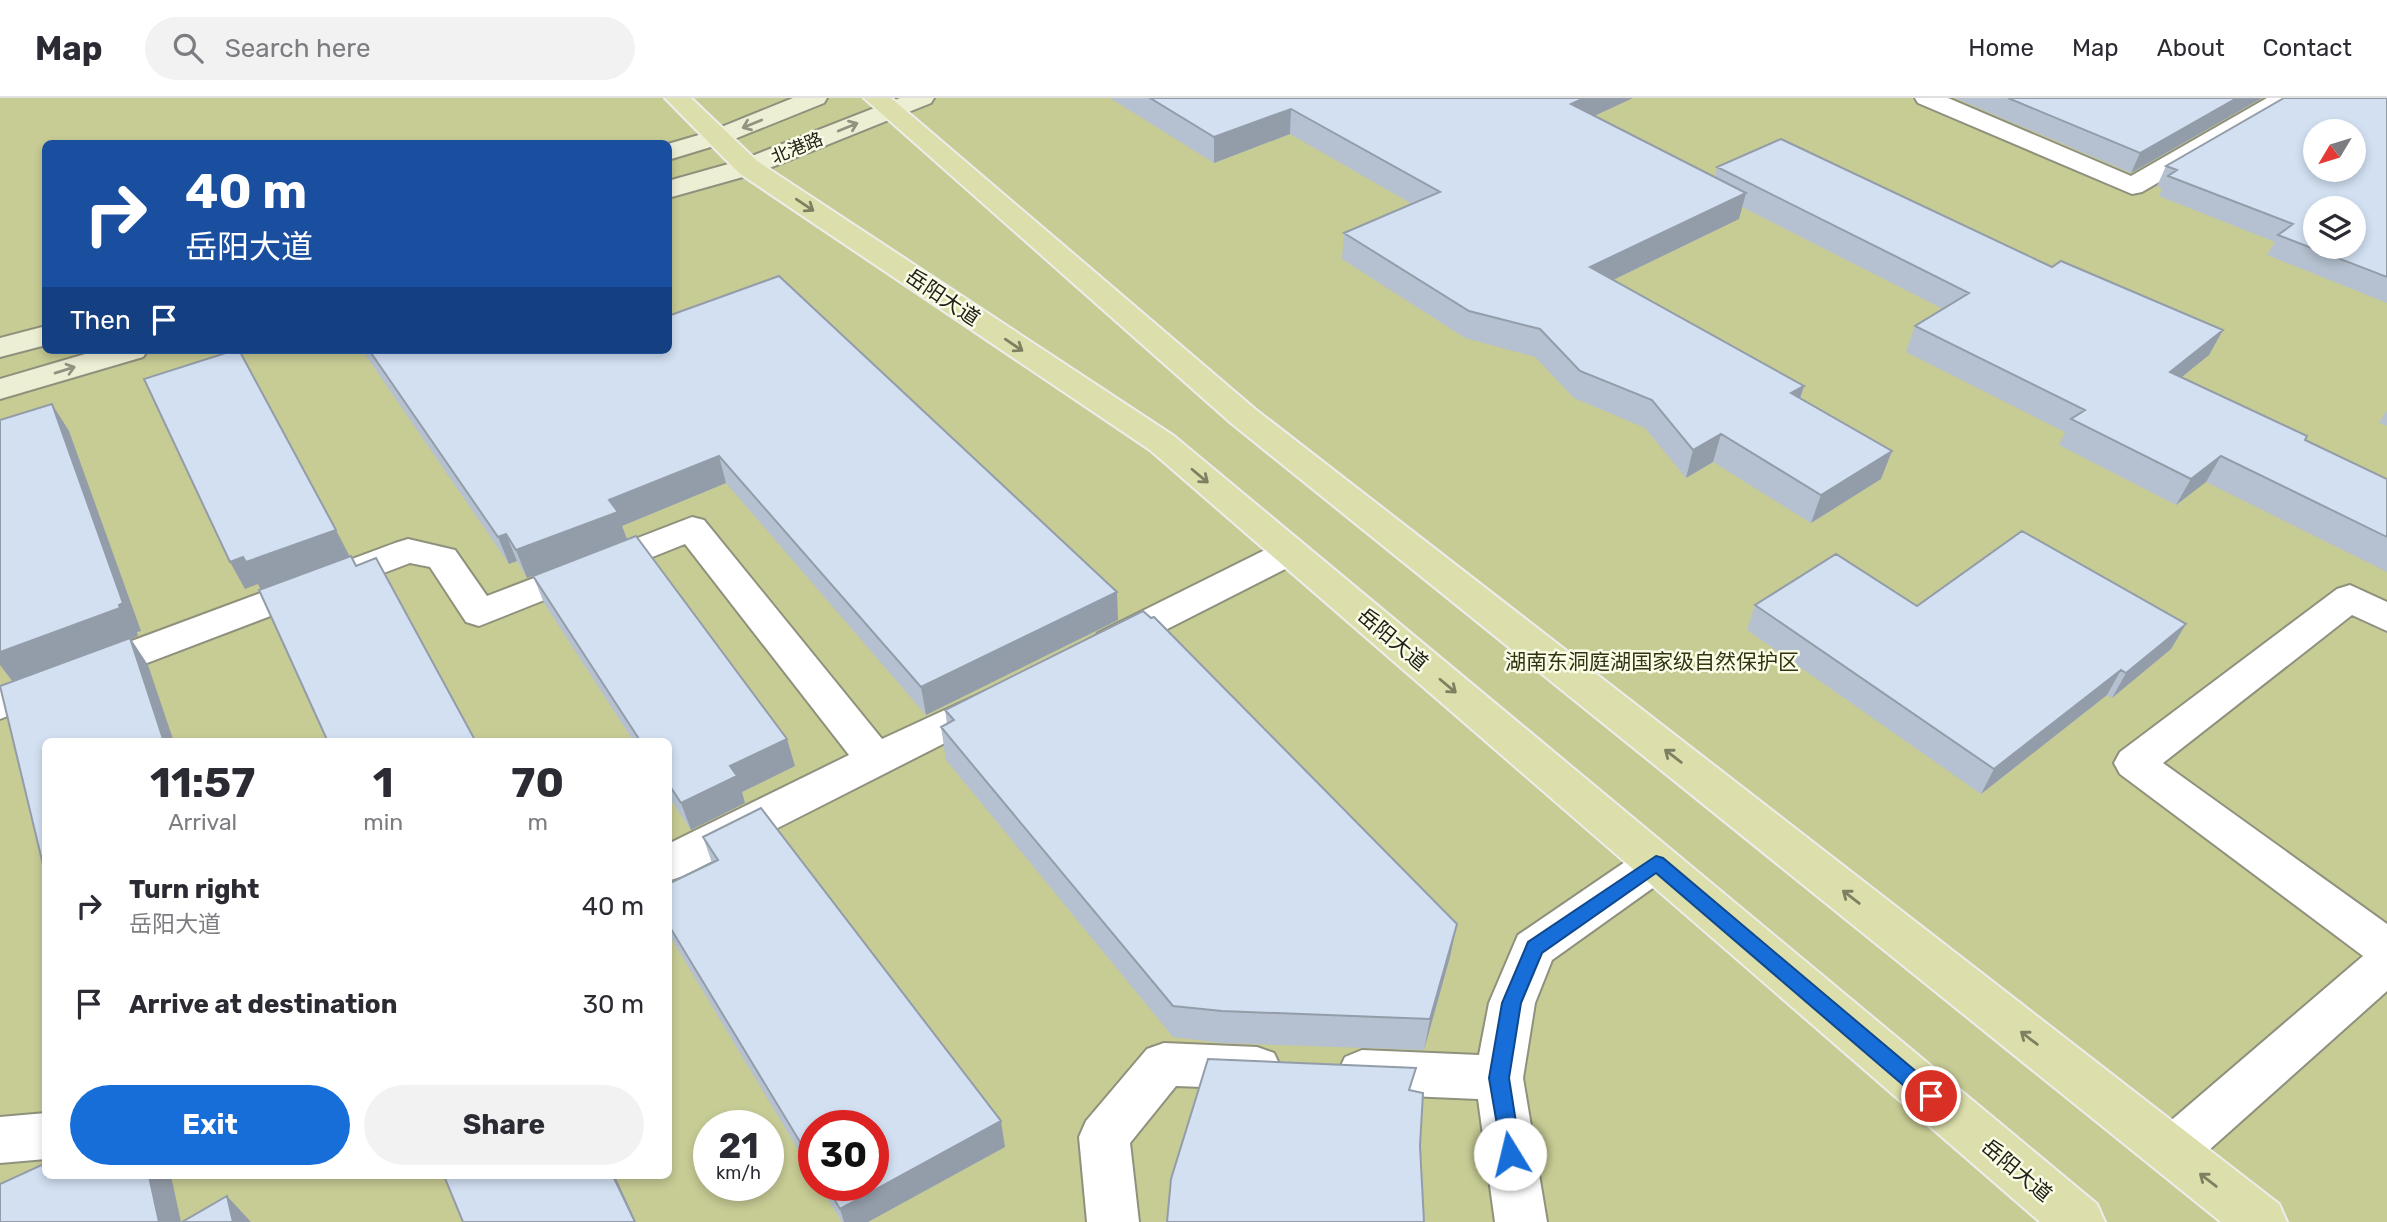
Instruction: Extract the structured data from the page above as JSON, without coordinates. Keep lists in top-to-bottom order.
{
  "streets": {
    "main road": ["北港路", "岳阳大道"]
  },
  "crossings": [
    ["北港路", "岳阳大道"]
  ],
  "parks": ["湖南东洞庭湖国家级自然保护区"],
  "north": "bottom left",
  "page": {
    "header": "Map",
    "search": "Search here",
    "nav": [
      "Home",
      "Map",
      "About",
      "Contact"
    ],
    "turn": ["40 m", "岳阳大道"],
    "then": "Then",
    "eta": [
      "11:57",
      "Arrival",
      "1",
      "min",
      "70",
      "m"
    ],
    "list": [
      {
        "name": "Turn right",
        "note": "岳阳大道",
        "value": "40 m"
      },
      {
        "name": "Arrive at destination",
        "value": "30 m"
      }
    ],
    "buttons": ["Exit", "Share"],
    "speed": "21 km/h",
    "limit": "30"
  }
}
